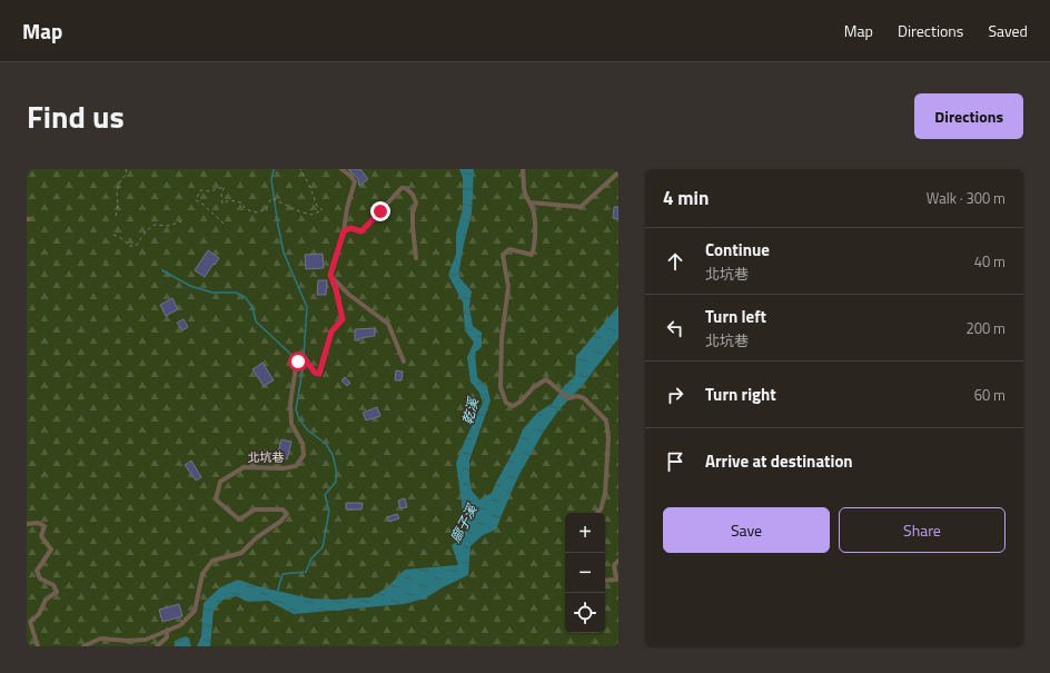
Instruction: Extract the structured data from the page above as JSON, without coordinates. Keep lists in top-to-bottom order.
{
  "streets": {
    "street": ["北坑巷"]
  },
  "water": ["乾溪", "廍子溪"],
  "page": {
    "header": "Map",
    "nav": ["Map", "Directions", "Saved"],
    "title": "Find us",
    "buttons": [
      "Directions",
      ["Save", "Share"]
    ],
    "heading": ["4 min", "Walk · 300 m"],
    "list": [
      ["Continue", "北坑巷", "40 m"],
      ["Turn left", "北坑巷", "200 m"],
      ["Turn right", "60 m"],
      "Arrive at destination"
    ],
    "map_buttons": ["+", "−"]
  }
}
